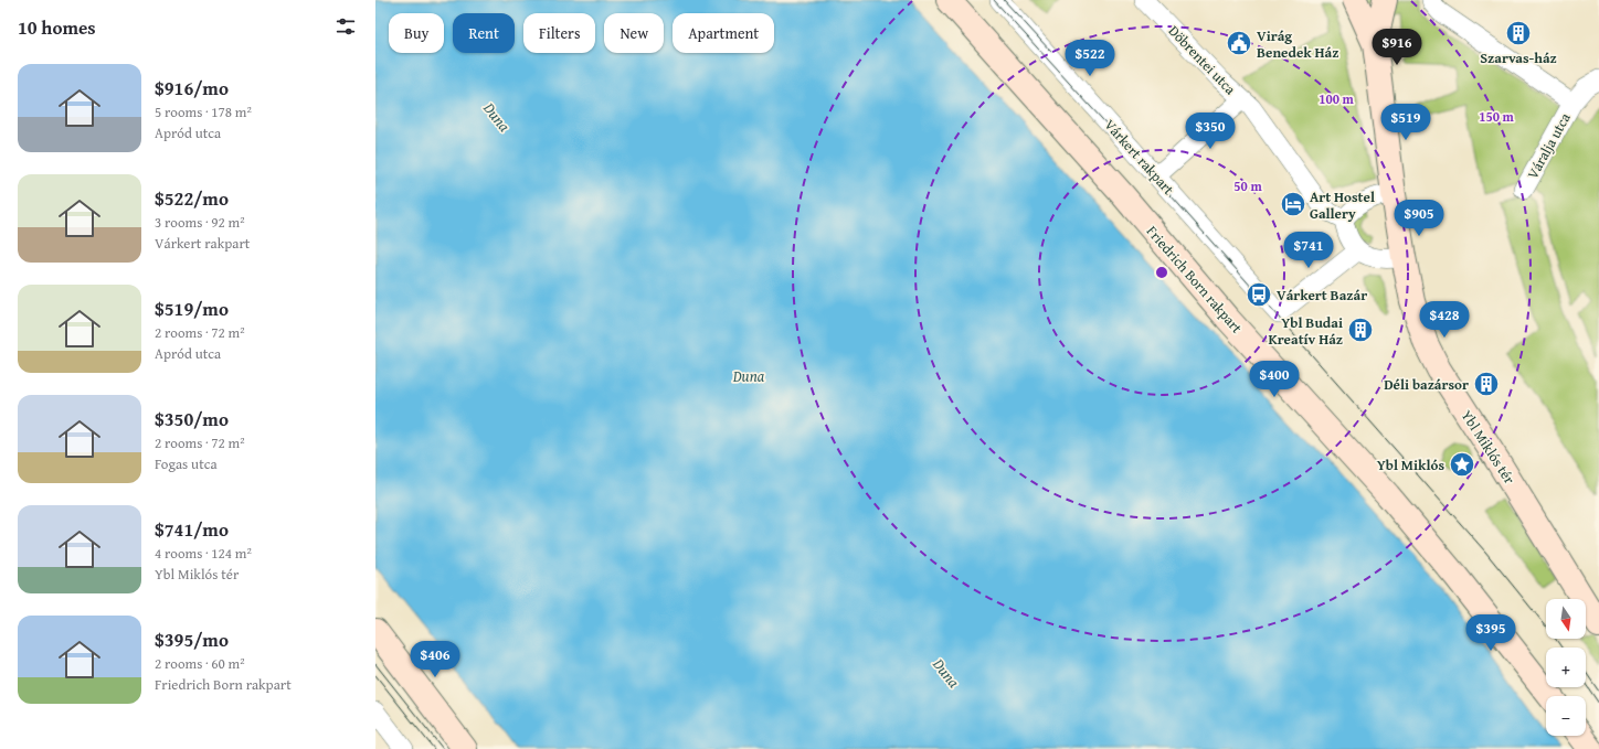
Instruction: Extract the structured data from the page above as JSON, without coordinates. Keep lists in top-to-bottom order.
{
  "streets": {
    "main road": ["Friedrich Born rakpart", "Ybl Miklós tér"],
    "street": ["Döbrentei utca", "Váralja utca", "Várkert rakpart"]
  },
  "water": ["Duna"],
  "places": {
    "building": ["Szarvas-ház", "Ybl Budai Kreatív Ház", "Déli bazársor"],
    "public building": ["Virág Benedek Ház"],
    "hotel": ["Art Hostel Gallery"],
    "bus stop": ["Várkert Bazár"],
    "place": ["Ybl Miklós"]
  },
  "north": "bottom",
  "page": {
    "heading": "10 homes",
    "chip": [
      "Buy",
      "Rent",
      "Filters",
      "New",
      "Apartment"
    ],
    "price": [
      "$916",
      "$522",
      "$519",
      "$350",
      "$905",
      "$741",
      "$428",
      "$400",
      "$395",
      "$406"
    ],
    "list": [
      {
        "name": "$916/mo",
        "note": "5 rooms · 178 m² · Apród utca"
      },
      {
        "name": "$522/mo",
        "note": "3 rooms · 92 m² · Várkert rakpart"
      },
      {
        "name": "$519/mo",
        "note": "2 rooms · 72 m² · Apród utca"
      },
      {
        "name": "$350/mo",
        "note": "2 rooms · 72 m² · Fogas utca"
      },
      {
        "name": "$741/mo",
        "note": "4 rooms · 124 m² · Ybl Miklós tér"
      },
      {
        "name": "$395/mo",
        "note": "2 rooms · 60 m² · Friedrich Born rakpart"
      }
    ],
    "map_buttons": ["+", "−"]
  },
  "rings": ["100 m", "150 m", "50 m"]
}
